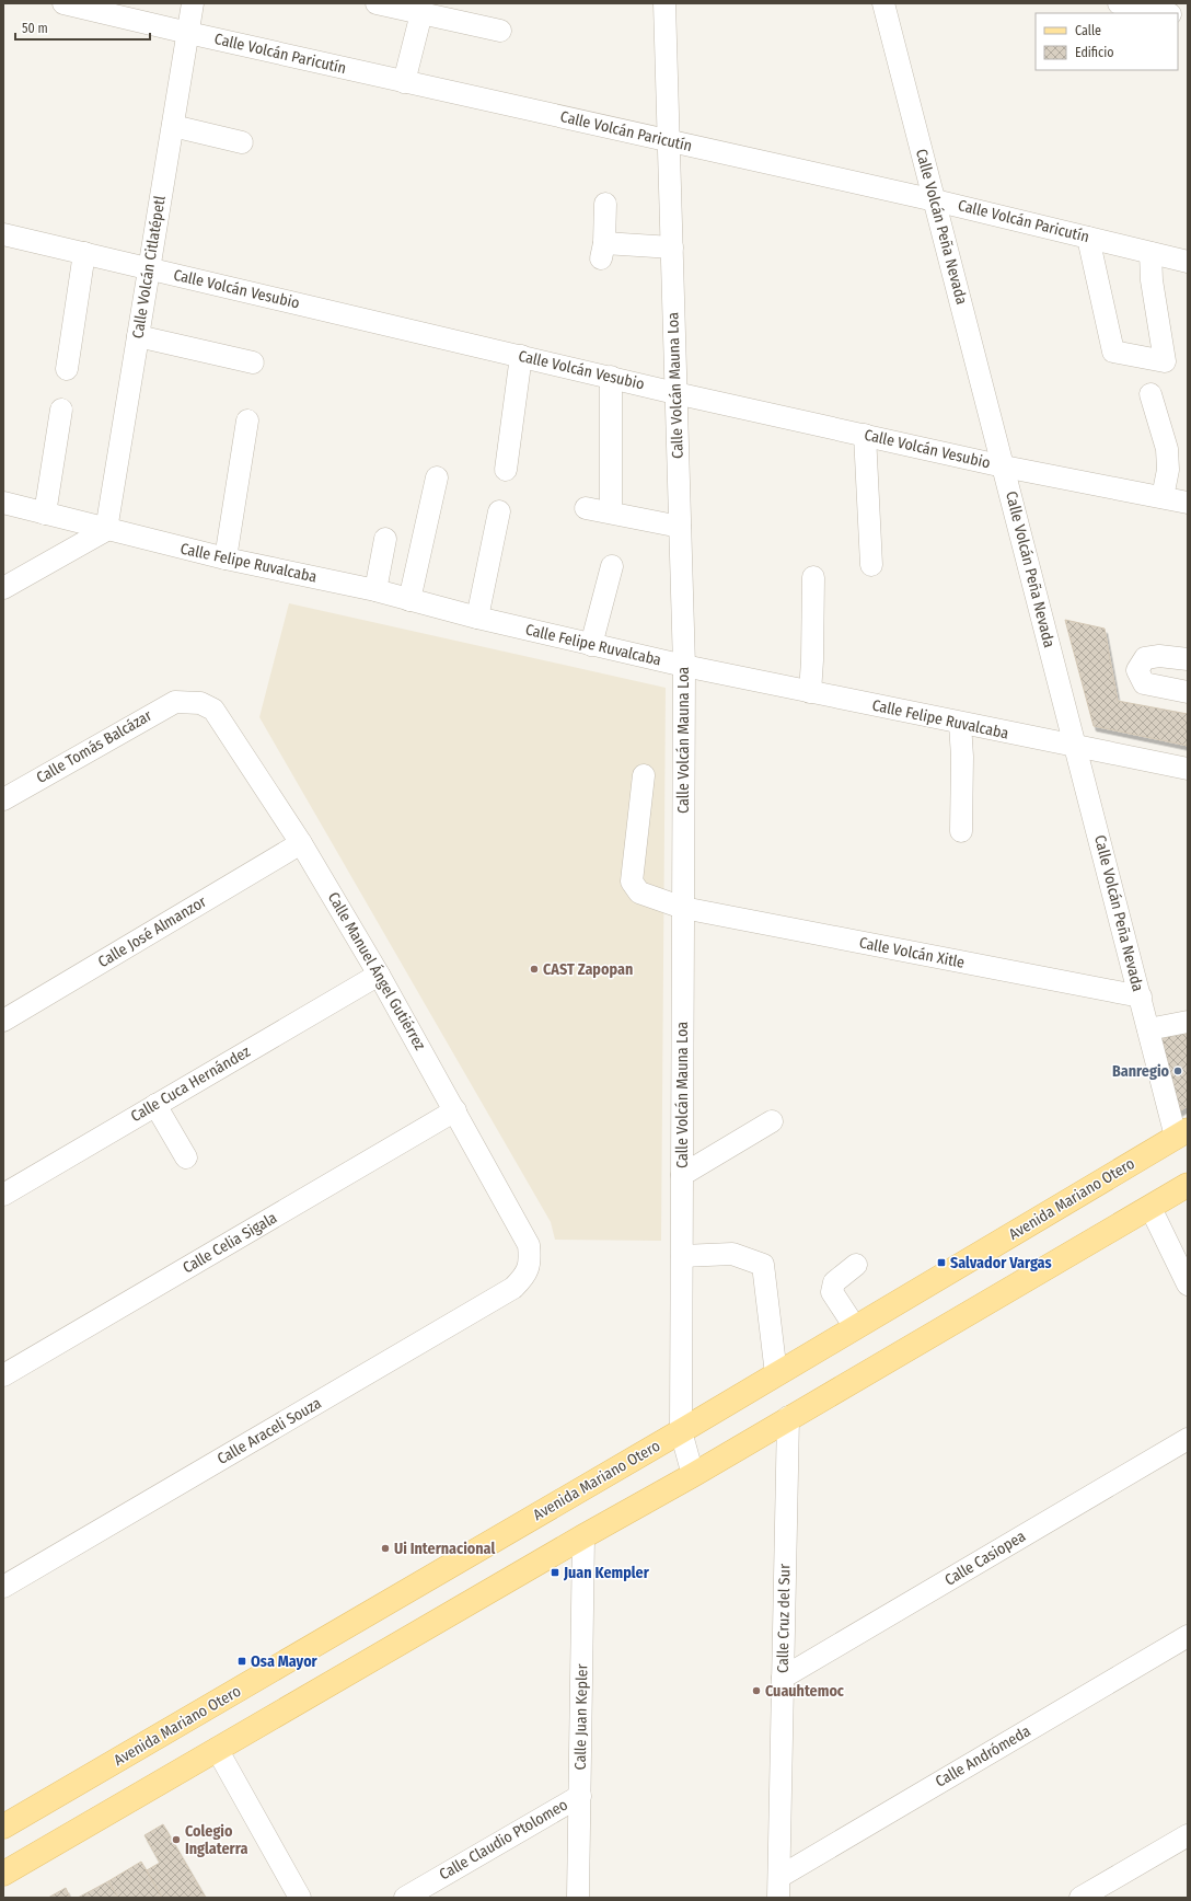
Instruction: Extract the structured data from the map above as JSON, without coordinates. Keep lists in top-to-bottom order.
{
  "streets": {
    "main road": ["Avenida Mariano Otero"],
    "street": [
      "Calle Volcán Paricutín",
      "Calle Volcán Peña Nevada",
      "Calle Volcán Citlatépetl",
      "Calle Volcán Vesubio",
      "Calle Volcán Mauna Loa",
      "Calle Felipe Ruvalcaba",
      "Calle Tomás Balcázar",
      "Calle José Almanzor",
      "Calle Volcán Xitle",
      "Calle Manuel Ángel Gutiérrez",
      "Calle Cuca Hernández",
      "Calle Celia Sigala",
      "Calle Araceli Souza",
      "Calle Casiopea",
      "Calle Cruz del Sur",
      "Calle Juan Kepler",
      "Calle Andrómeda",
      "Calle Claudio Ptolomeo"
    ]
  },
  "crossings": [
    ["Calle Volcán Paricutín", "Calle Volcán Peña Nevada"],
    ["Calle Volcán Paricutín", "Calle Volcán Citlatépetl"],
    ["Calle Volcán Paricutín", "Calle Volcán Mauna Loa"],
    ["Calle Volcán Peña Nevada", "Calle Volcán Vesubio"],
    ["Calle Volcán Peña Nevada", "Calle Felipe Ruvalcaba"],
    ["Calle Volcán Peña Nevada", "Calle Volcán Xitle"],
    ["Calle Volcán Peña Nevada", "Avenida Mariano Otero"],
    ["Calle Volcán Citlatépetl", "Calle Volcán Vesubio"],
    ["Calle Volcán Citlatépetl", "Calle Felipe Ruvalcaba"],
    ["Calle Volcán Vesubio", "Calle Volcán Mauna Loa"],
    ["Calle Volcán Mauna Loa", "Calle Felipe Ruvalcaba"],
    ["Calle Volcán Mauna Loa", "Calle Volcán Xitle"],
    ["Calle Volcán Mauna Loa", "Avenida Mariano Otero"],
    ["Calle Tomás Balcázar", "Calle Manuel Ángel Gutiérrez"],
    ["Calle José Almanzor", "Calle Manuel Ángel Gutiérrez"],
    ["Calle Manuel Ángel Gutiérrez", "Calle Cuca Hernández"],
    ["Calle Manuel Ángel Gutiérrez", "Calle Celia Sigala"],
    ["Calle Manuel Ángel Gutiérrez", "Calle Araceli Souza"],
    ["Calle Casiopea", "Calle Cruz del Sur"],
    ["Calle Cruz del Sur", "Calle Andrómeda"],
    ["Calle Juan Kepler", "Calle Claudio Ptolomeo"]
  ],
  "places": {
    "other": [
      "CAST Zapopan",
      "Banregio",
      "Ui Internacional",
      "Cuauhtemoc",
      "Colegio Inglaterra"
    ],
    "transit": ["Salvador Vargas", "Juan Kempler", "Osa Mayor"]
  },
  "legend": ["Calle", "Edificio"],
  "scale_bar": "50 m"
}
